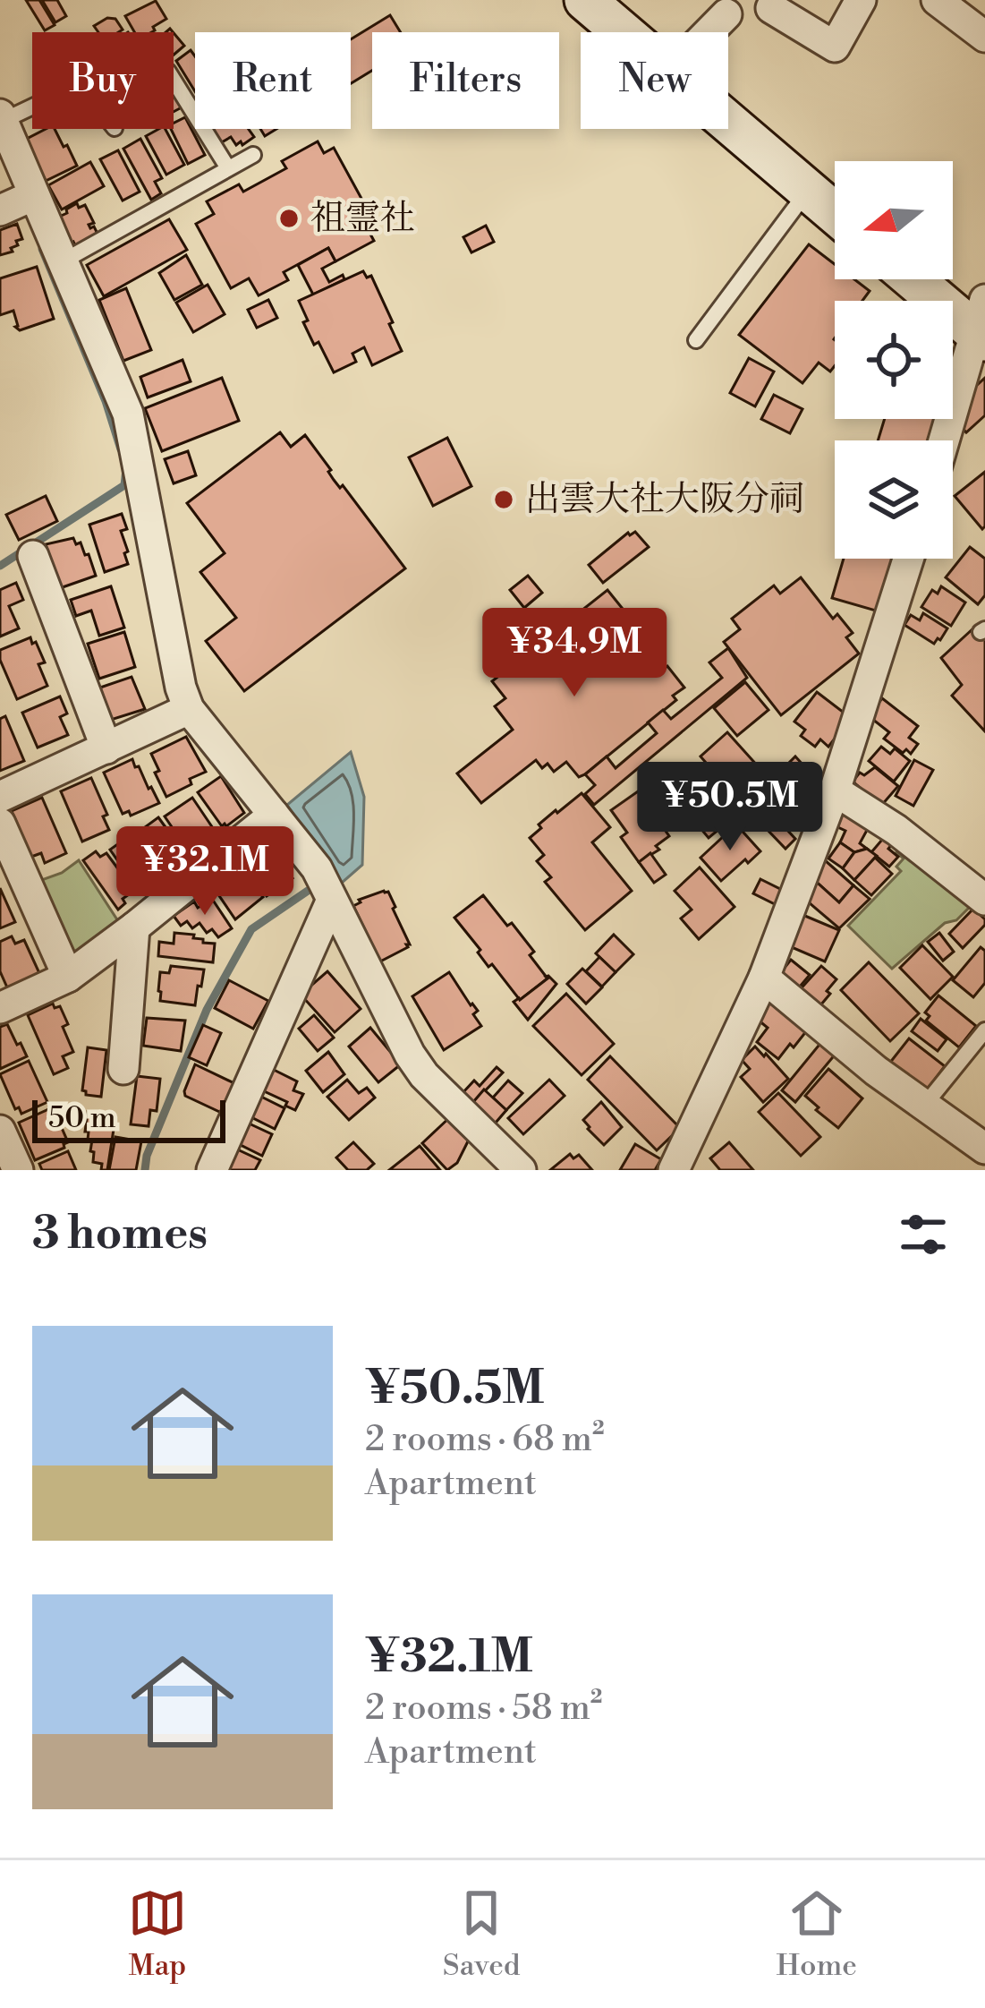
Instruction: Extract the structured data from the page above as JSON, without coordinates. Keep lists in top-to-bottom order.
{
  "places": ["祖霊社", "出雲大社大阪分祠"],
  "scale_bar": "50 m",
  "north": "left",
  "page": {
    "chip": [
      "Buy",
      "Rent",
      "Filters",
      "New"
    ],
    "price": ["¥34.9M", "¥50.5M", "¥32.1M"],
    "scale": "50 m",
    "heading": "3 homes",
    "list": [
      {
        "name": "¥50.5M",
        "note": "2 rooms · 68 m² · Apartment"
      },
      {
        "name": "¥32.1M",
        "note": "2 rooms · 58 m² · Apartment"
      }
    ],
    "tabs": ["Map", "Saved", "Home"]
  }
}
